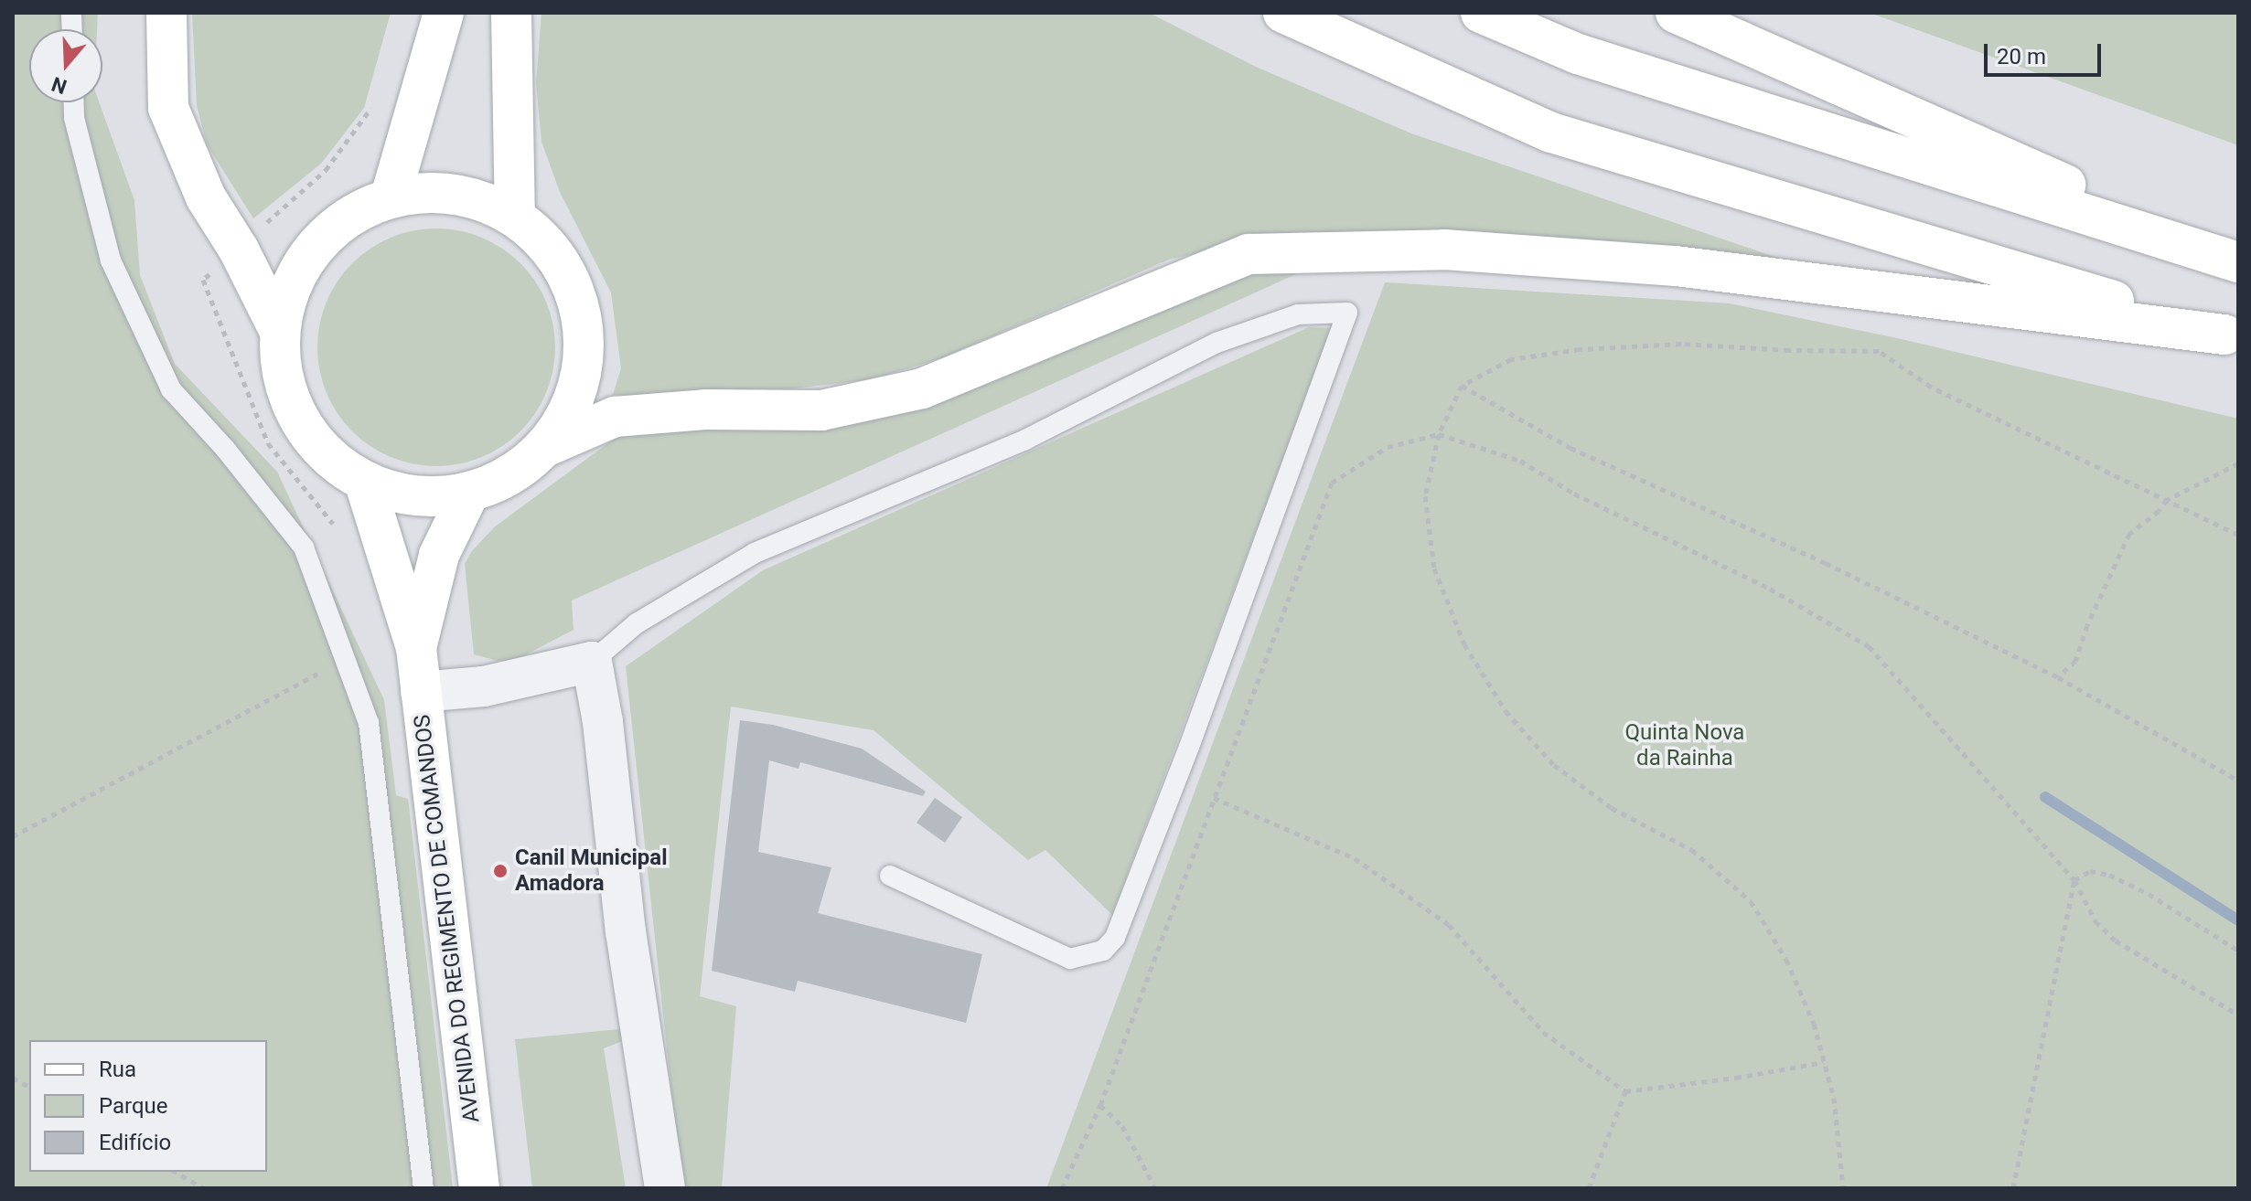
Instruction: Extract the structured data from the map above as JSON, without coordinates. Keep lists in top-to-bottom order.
{
  "streets": {
    "main road": ["AVENIDA DO REGIMENTO DE COMANDOS"]
  },
  "parks": ["Quinta Nova da Rainha"],
  "places": ["Canil Municipal Amadora"],
  "legend": ["Rua", "Parque", "Edifício"],
  "scale_bar": "20 m",
  "north": "bottom"
}
